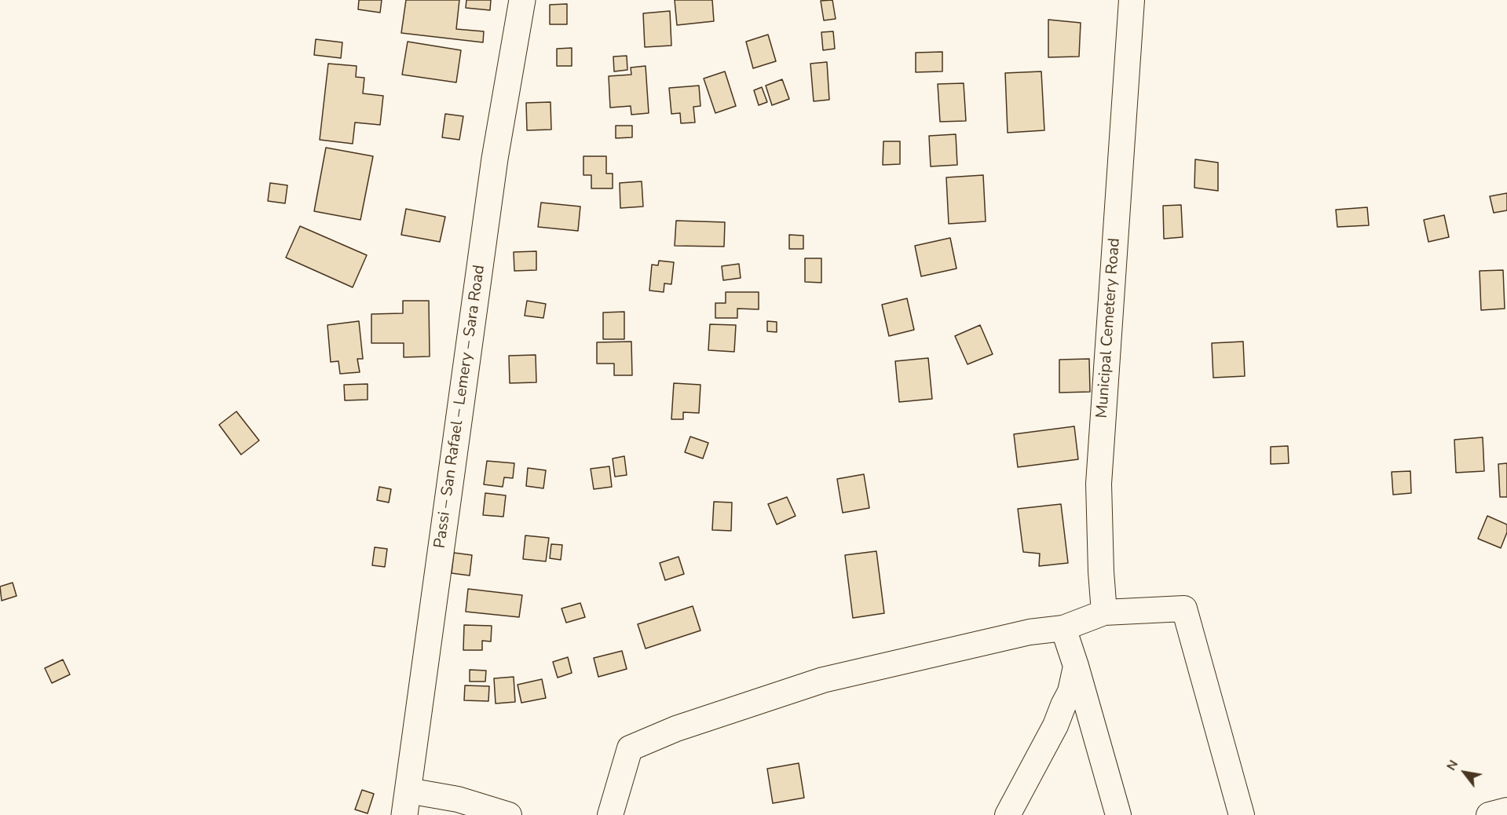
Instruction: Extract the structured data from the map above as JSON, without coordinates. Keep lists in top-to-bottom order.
{
  "streets": {
    "main road": ["Passi – San Rafael – Lemery – Sara Road"],
    "street": ["Municipal Cemetery Road"]
  },
  "north": "top left"
}
